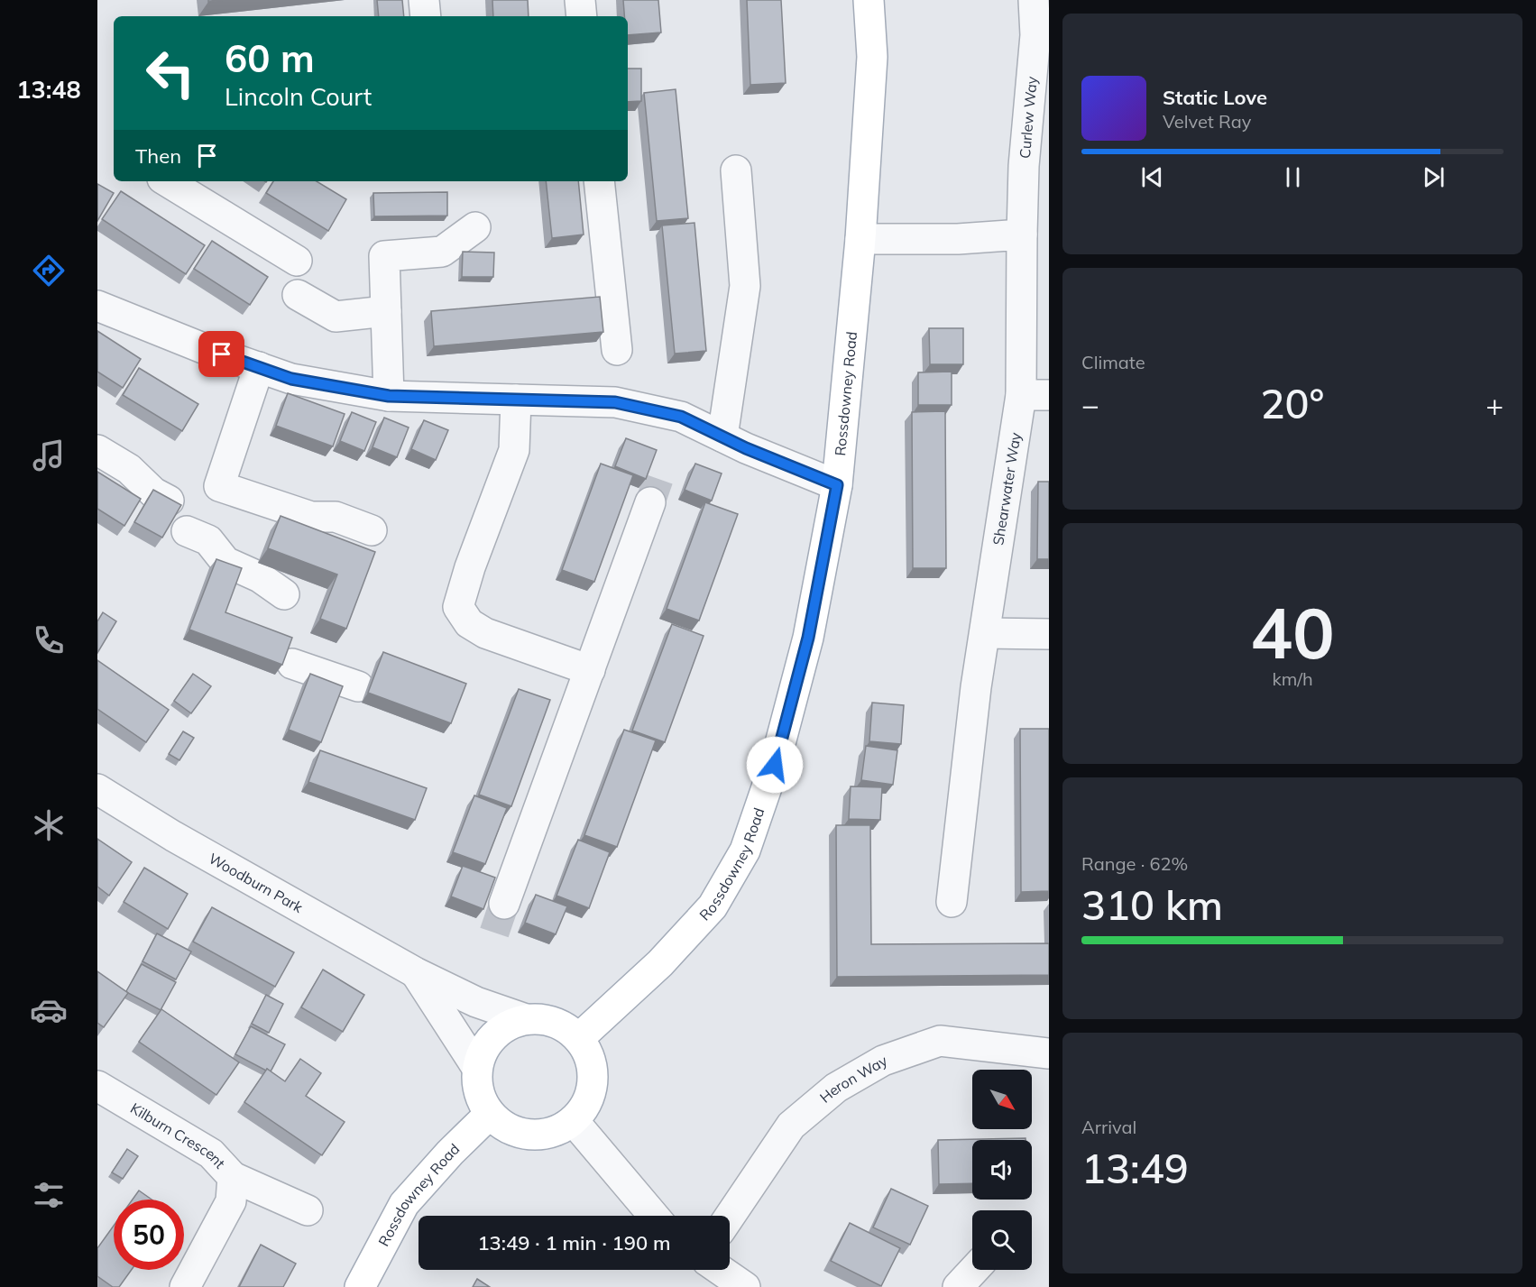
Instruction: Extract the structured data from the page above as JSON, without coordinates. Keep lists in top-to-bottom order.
{
  "streets": {
    "main road": ["Rossdowney Road"],
    "street": [
      "Curlew Way",
      "Shearwater Way",
      "Woodburn Park",
      "Heron Way",
      "Kilburn Crescent"
    ]
  },
  "crossings": [
    ["Curlew Way", "Shearwater Way"],
    ["Rossdowney Road", "Woodburn Park"]
  ],
  "north": "bottom right",
  "page": {
    "tabs": "13:48",
    "turn": ["60 m", "Lincoln Court"],
    "song": ["Static Love", "Velvet Ray"],
    "then": "Then",
    "tile": [
      "Climate",
      ["40", "km/h"],
      ["Range · 62%", "310 km"],
      ["Arrival", "13:49"]
    ],
    "heat": ["−", "20°", "+"],
    "limit": "50",
    "trip": "13:49 · 1 min · 190 m"
  }
}
